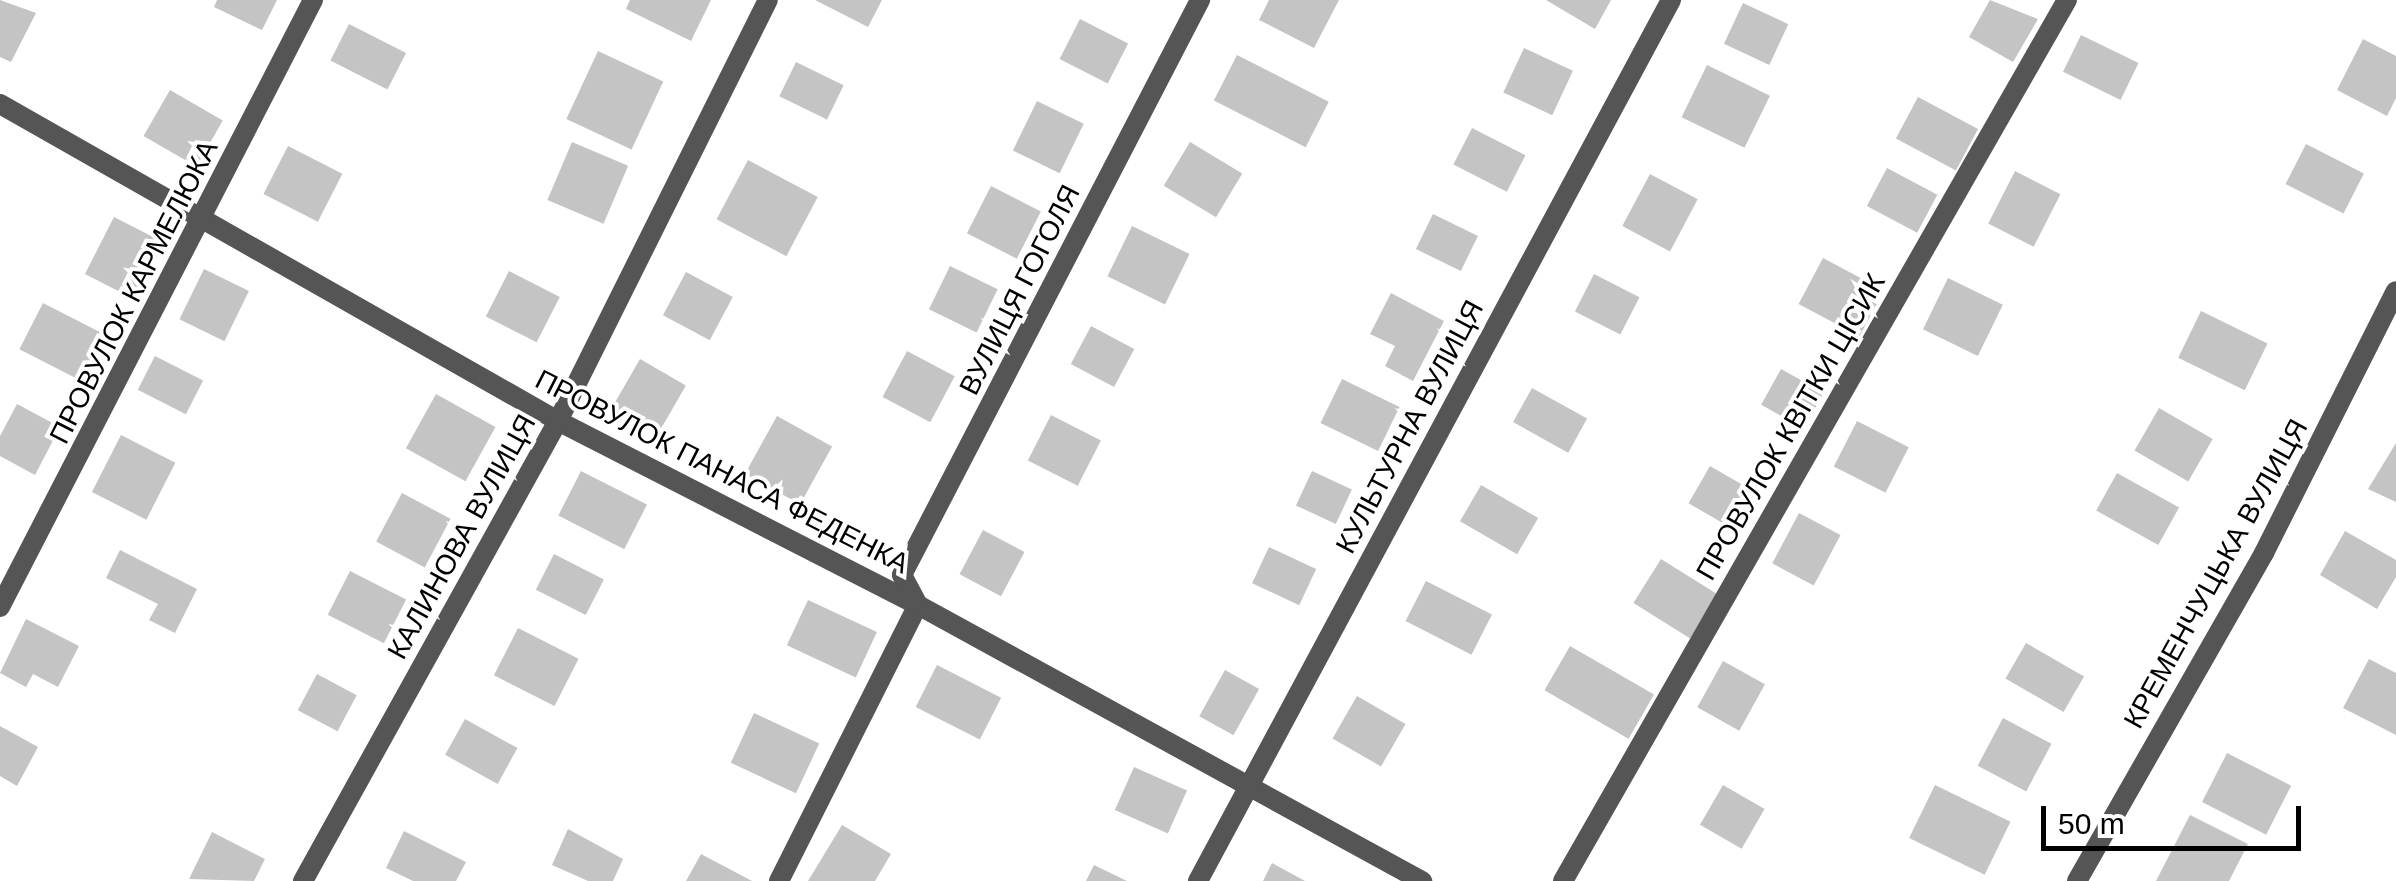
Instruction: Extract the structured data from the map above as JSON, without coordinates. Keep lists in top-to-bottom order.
{
  "streets": {
    "street": [
      "ВУЛИЦЯ ГОГОЛЯ",
      "ПРОВУЛОК КАРМЕЛЮКА",
      "КУЛЬТУРНА ВУЛИЦЯ",
      "ПРОВУЛОК КВІТКИ ЦІСИК",
      "ПРОВУЛОК ПАНАСА ФЕДЕНКА",
      "КАЛИНОВА ВУЛИЦЯ",
      "КРЕМЕНЧУЦЬКА ВУЛИЦЯ"
    ]
  },
  "crossings": [
    ["ВУЛИЦЯ ГОГОЛЯ", "ПРОВУЛОК ПАНАСА ФЕДЕНКА"],
    ["ПРОВУЛОК КАРМЕЛЮКА", "ПРОВУЛОК ПАНАСА ФЕДЕНКА"],
    ["КУЛЬТУРНА ВУЛИЦЯ", "ПРОВУЛОК ПАНАСА ФЕДЕНКА"],
    ["ПРОВУЛОК ПАНАСА ФЕДЕНКА", "КАЛИНОВА ВУЛИЦЯ"]
  ],
  "scale_bar": "50 m"
}
